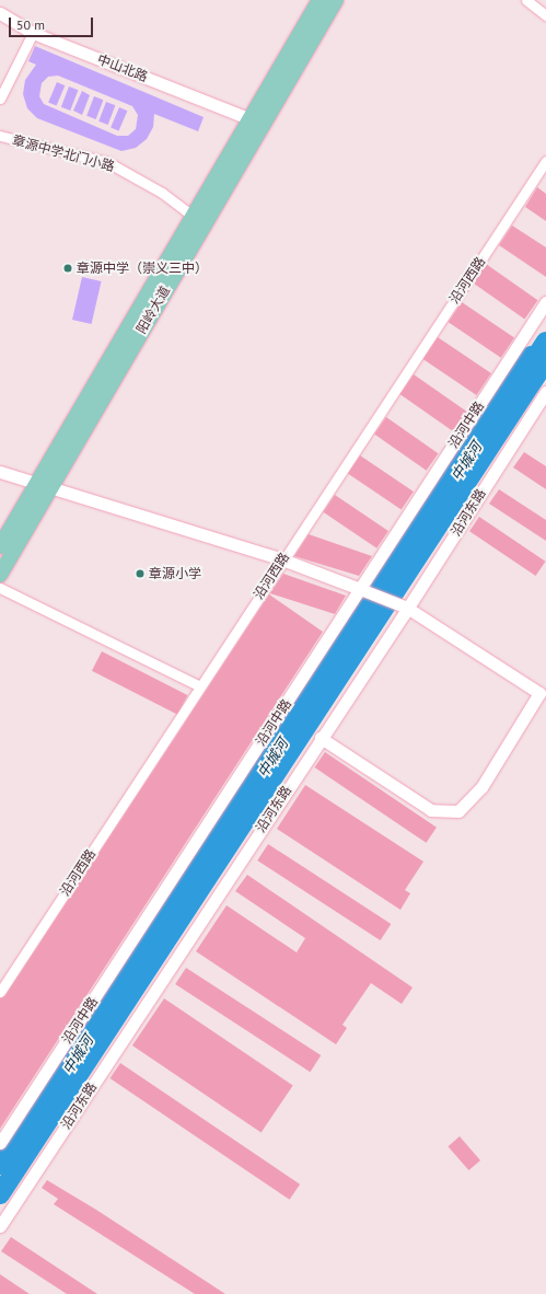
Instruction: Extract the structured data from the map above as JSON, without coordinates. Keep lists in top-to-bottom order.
{
  "streets": {
    "main road": ["阳岭大道"],
    "street": [
      "中山北路",
      "章源中学北门小路",
      "沿河西路",
      "沿河中路",
      "沿河东路"
    ]
  },
  "crossings": [
    ["中山北路", "阳岭大道"],
    ["章源中学北门小路", "阳岭大道"]
  ],
  "water": ["中城河"],
  "places": ["章源中学（崇义三中）", "章源小学"],
  "scale_bar": "50 m"
}
